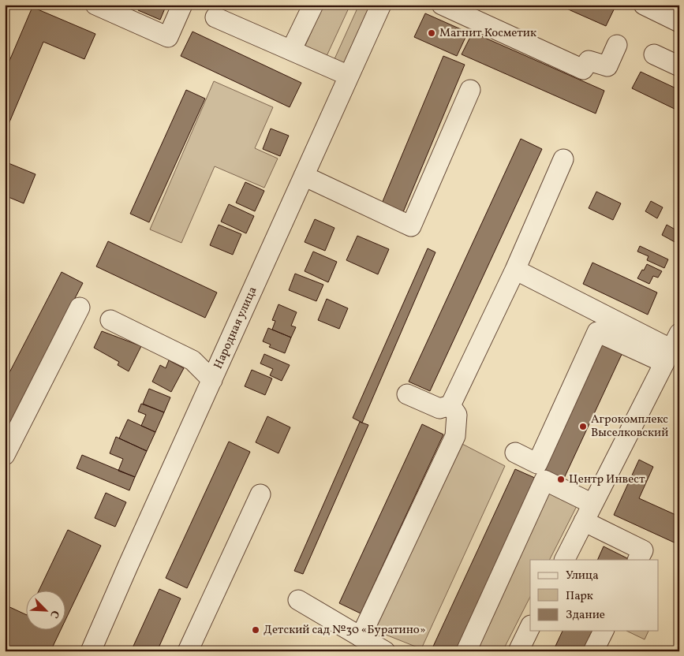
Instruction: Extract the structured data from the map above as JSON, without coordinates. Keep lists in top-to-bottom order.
{
  "streets": {
    "street": ["Народная улица"]
  },
  "places": [
    "Магнит Косметик",
    "Агрокомплекс Выселковский",
    "Центр Инвест",
    "Детский сад №30 «Буратино»"
  ],
  "legend": ["Улица", "Парк", "Здание"],
  "north": "bottom right"
}
